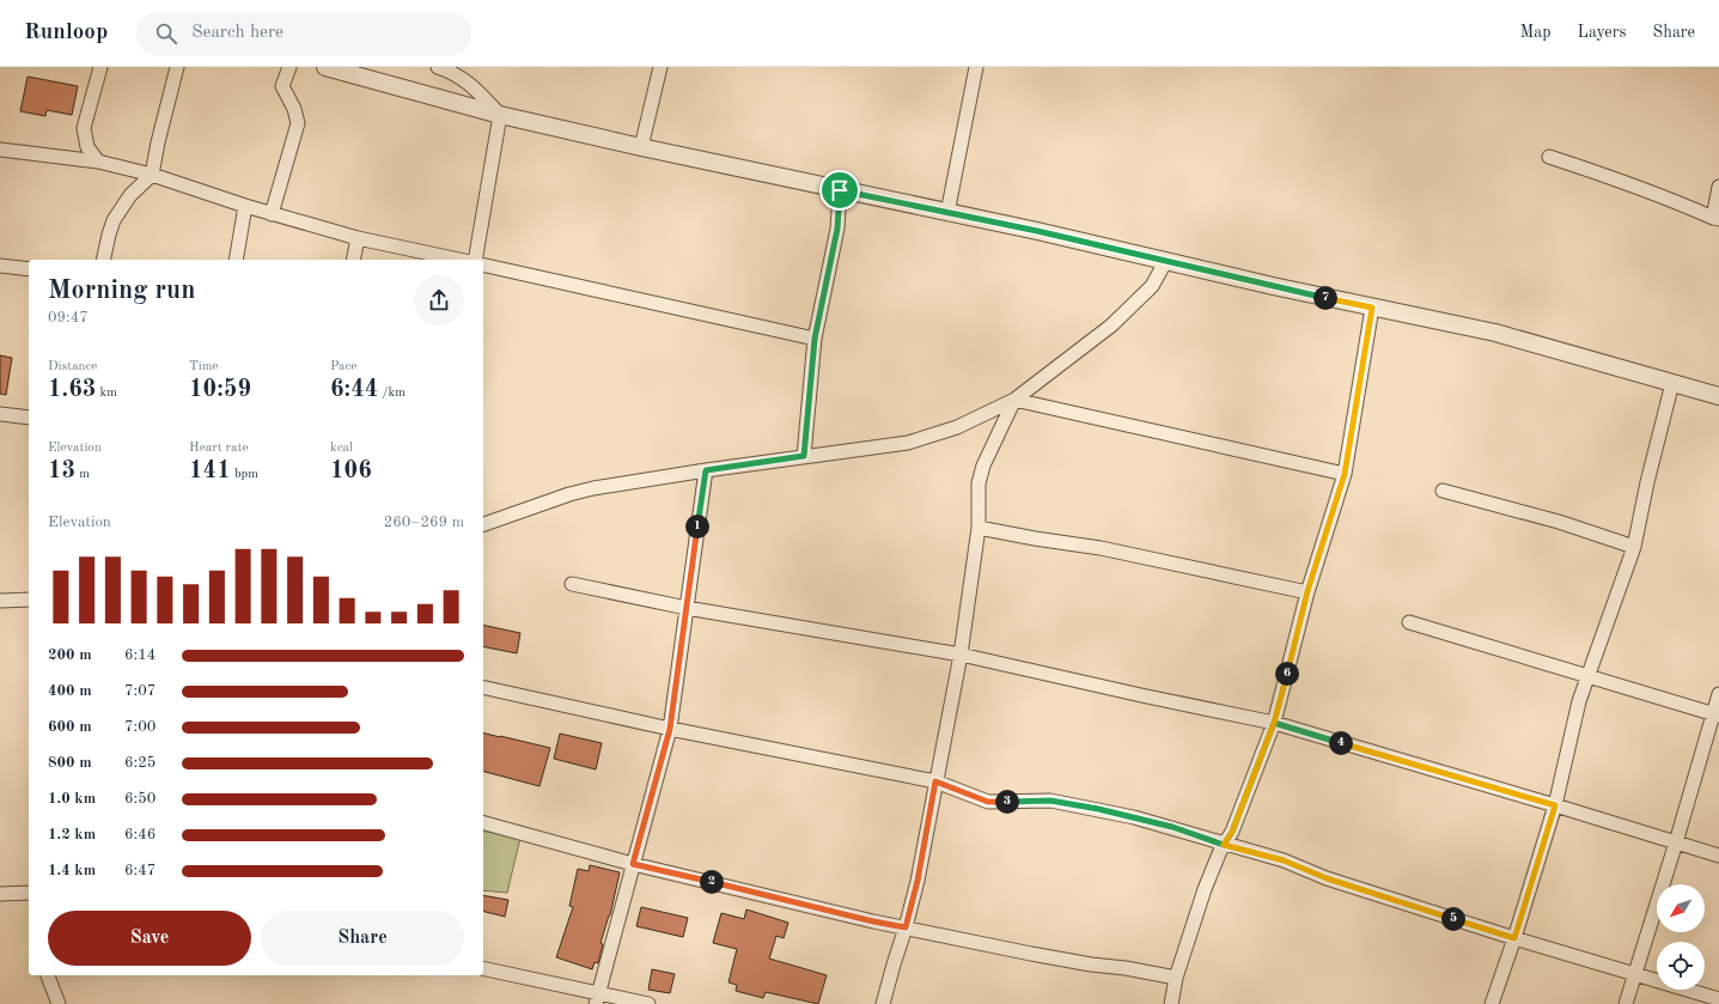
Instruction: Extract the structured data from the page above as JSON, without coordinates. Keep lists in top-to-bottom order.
{
  "north": "bottom left",
  "page": {
    "header": "Runloop",
    "search": "Search here",
    "nav": ["Map", "Layers", "Share"],
    "heading": ["Morning run", "09:47"],
    "pins": [
      "7",
      "1",
      "6",
      "4",
      "3",
      "2",
      "5"
    ],
    "stats": [
      ["Distance", "1.63 km"],
      ["Time", "10:59"],
      ["Pace", "6:44 /km"],
      ["Elevation", "13 m"],
      ["Heart rate", "141 bpm"],
      ["kcal", "106"]
    ],
    "chart": ["Elevation", "260–269 m"],
    "list": [
      {
        "name": "200 m",
        "note": "6:14"
      },
      {
        "name": "400 m",
        "note": "7:07"
      },
      {
        "name": "600 m",
        "note": "7:00"
      },
      {
        "name": "800 m",
        "note": "6:25"
      },
      {
        "name": "1.0 km",
        "note": "6:50"
      },
      {
        "name": "1.2 km",
        "note": "6:46"
      },
      {
        "name": "1.4 km",
        "note": "6:47"
      }
    ],
    "buttons": ["Save", "Share"]
  }
}
